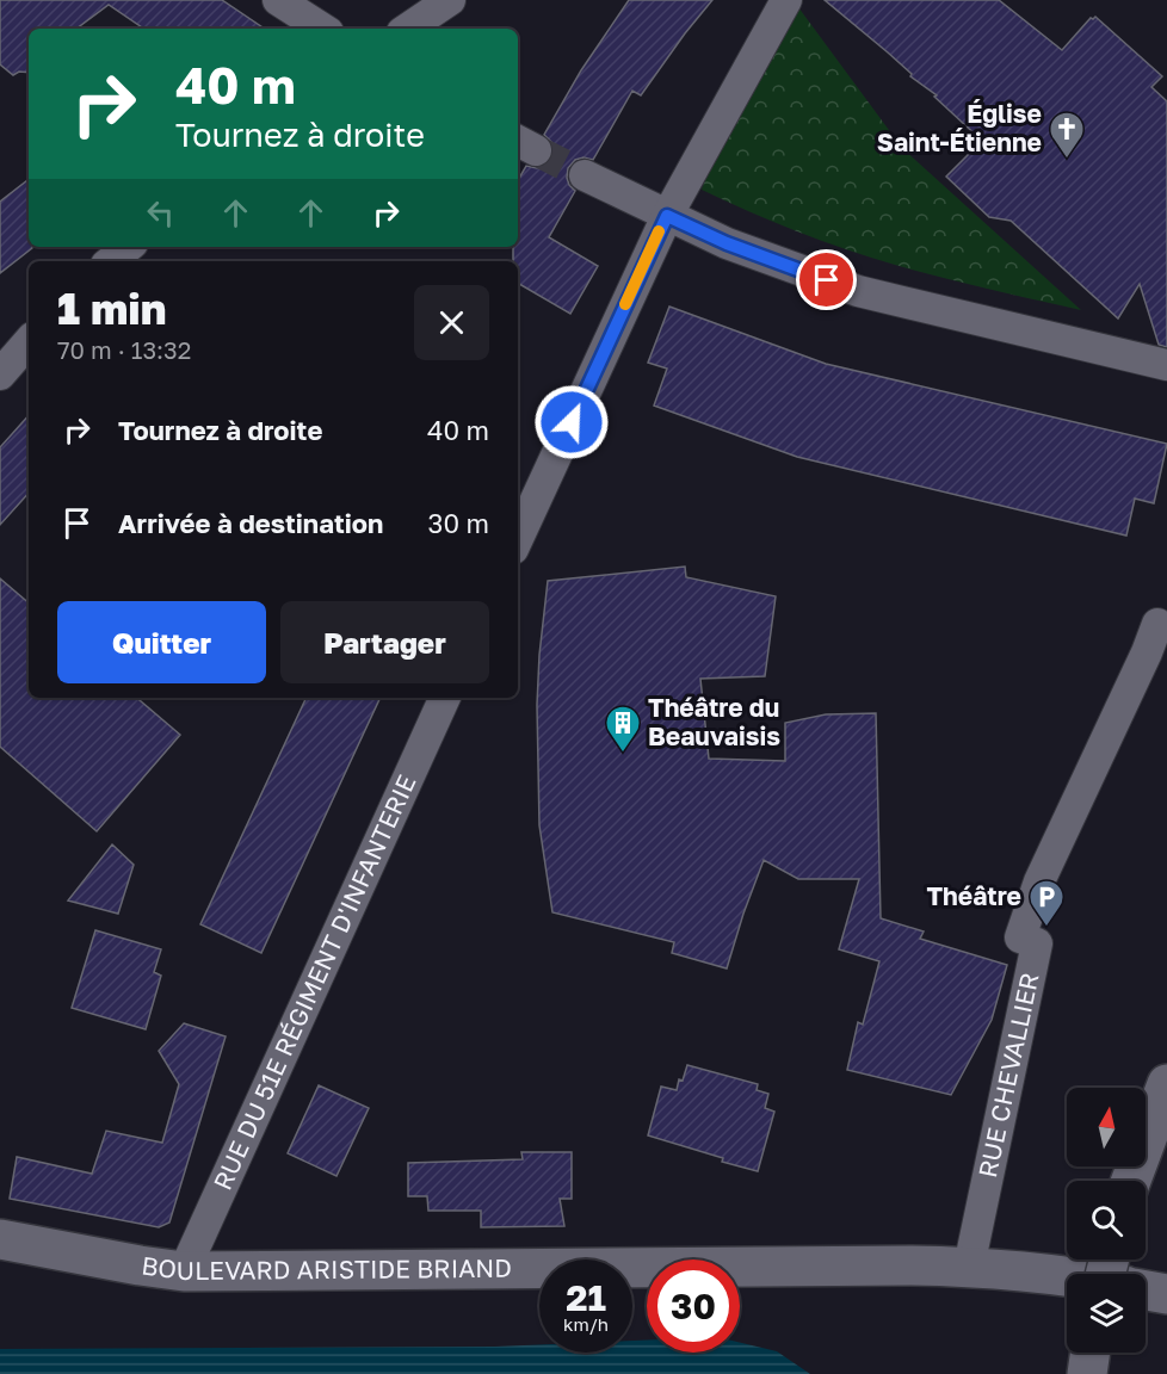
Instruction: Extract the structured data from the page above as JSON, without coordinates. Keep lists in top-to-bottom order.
{
  "streets": {
    "main road": ["BOULEVARD ARISTIDE BRIAND"],
    "street": ["RUE DU 51E RÉGIMENT D'INFANTERIE", "RUE CHEVALLIER"]
  },
  "crossings": [
    ["RUE DU 51E RÉGIMENT D'INFANTERIE", "BOULEVARD ARISTIDE BRIAND"],
    ["RUE CHEVALLIER", "BOULEVARD ARISTIDE BRIAND"]
  ],
  "places": {
    "church": ["Église Saint-Étienne"],
    "building": ["Théâtre du Beauvaisis"],
    "parking": ["Théâtre"]
  },
  "north": "top",
  "page": {
    "turn": ["40 m", "Tournez à droite"],
    "heading": ["1 min", "70 m · 13:32"],
    "list": [
      {
        "name": "Tournez à droite",
        "value": "40 m"
      },
      {
        "name": "Arrivée à destination",
        "value": "30 m"
      }
    ],
    "buttons": ["Quitter", "Partager"],
    "speed": "21 km/h",
    "limit": "30"
  }
}
